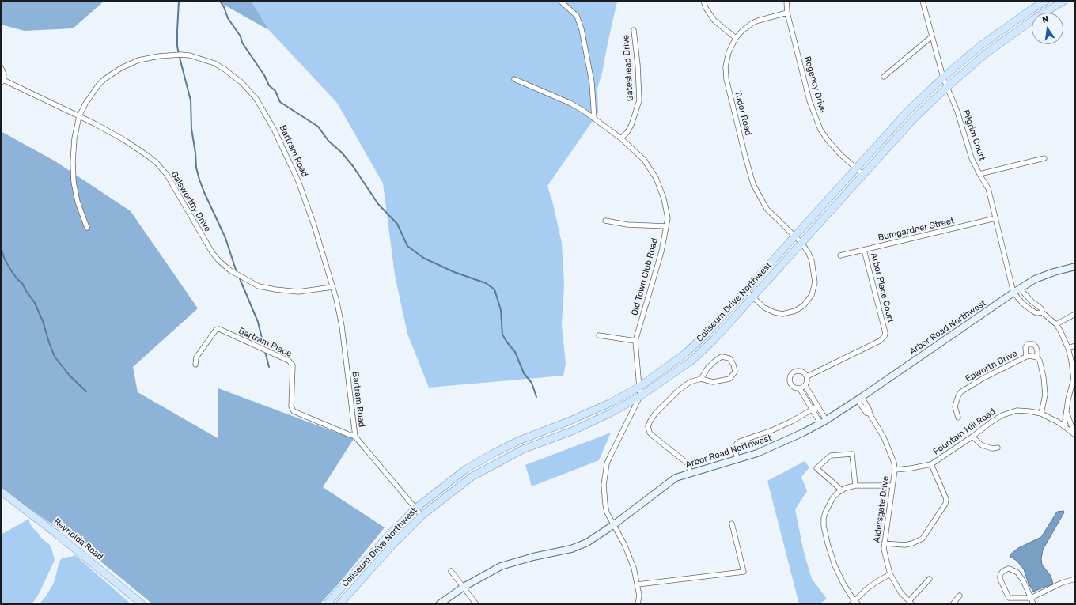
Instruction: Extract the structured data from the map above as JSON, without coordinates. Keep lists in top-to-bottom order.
{
  "streets": {
    "main road": ["Coliseum Drive Northwest", "Reynolda Road"],
    "street": [
      "Gateshead Drive",
      "Regency Drive",
      "Tudor Road",
      "Pilgrim Court",
      "Bartram Road",
      "Galsworthy Drive",
      "Bumgardner Street",
      "Old Town Club Road",
      "Arbor Place Court",
      "Arbor Road Northwest",
      "Bartram Place",
      "Epworth Drive",
      "Fountain Hill Road",
      "Aldersgate Drive"
    ]
  },
  "crossings": [
    ["Gateshead Drive", "Old Town Club Road"],
    ["Regency Drive", "Tudor Road"],
    ["Regency Drive", "Coliseum Drive Northwest"],
    ["Tudor Road", "Coliseum Drive Northwest"],
    ["Pilgrim Court", "Bumgardner Street"],
    ["Pilgrim Court", "Coliseum Drive Northwest"],
    ["Pilgrim Court", "Arbor Road Northwest"],
    ["Bartram Road", "Galsworthy Drive"],
    ["Bartram Road", "Coliseum Drive Northwest"],
    ["Bartram Road", "Bartram Place"],
    ["Bumgardner Street", "Arbor Place Court"],
    ["Old Town Club Road", "Coliseum Drive Northwest"],
    ["Arbor Road Northwest", "Aldersgate Drive"],
    ["Fountain Hill Road", "Aldersgate Drive"]
  ],
  "north": "top"
}
